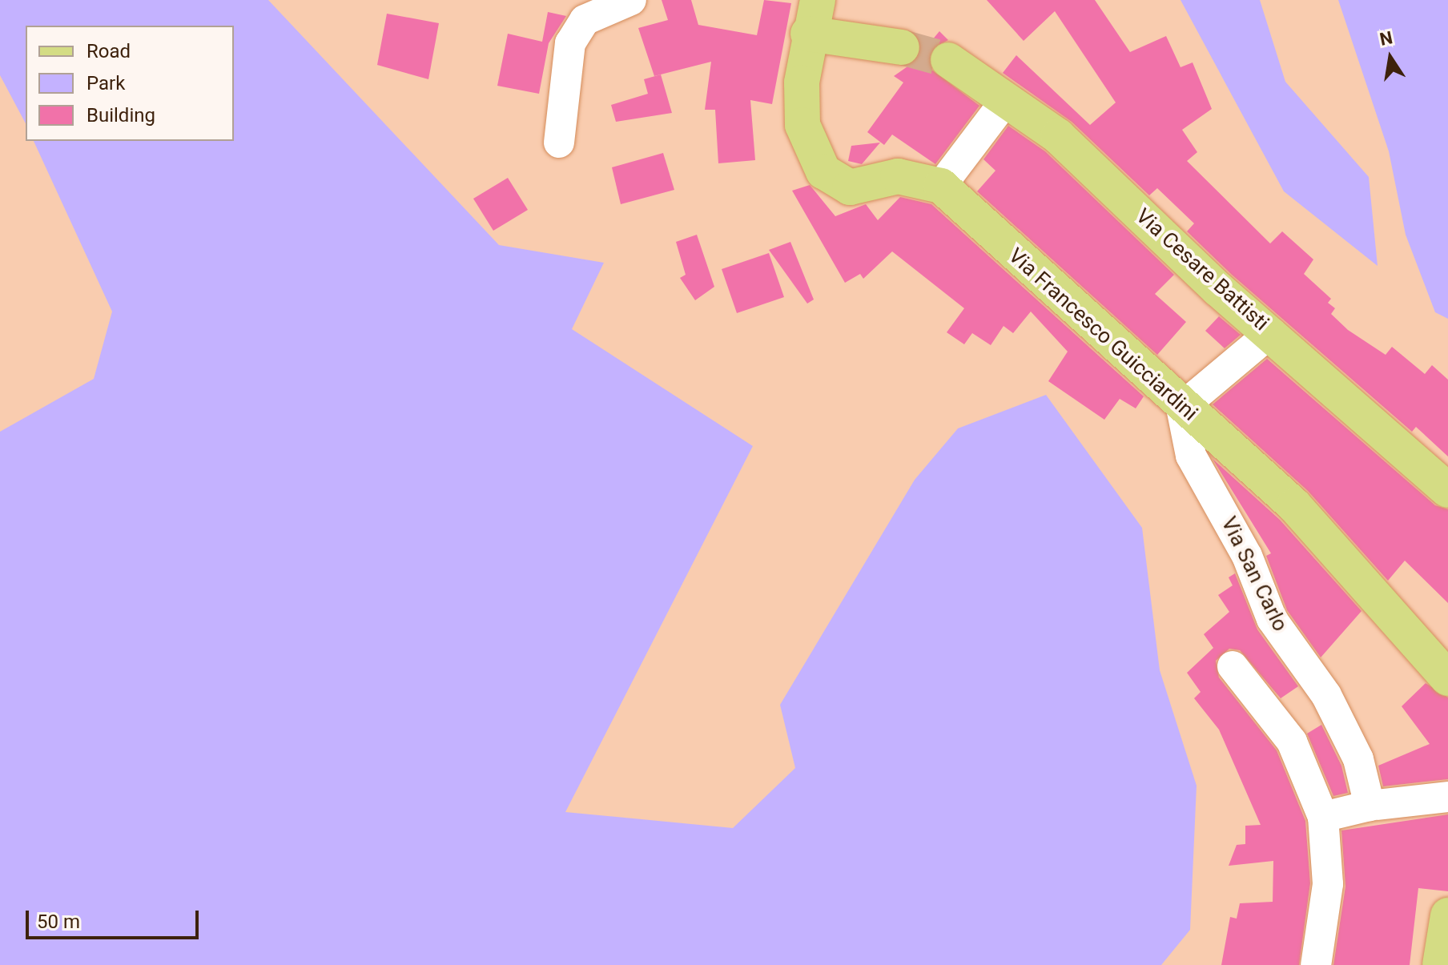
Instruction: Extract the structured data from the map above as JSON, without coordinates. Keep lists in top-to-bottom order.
{
  "streets": {
    "main road": ["Via Cesare Battisti", "Via Francesco Guicciardini"],
    "street": ["Via San Carlo"]
  },
  "crossings": [
    ["Via Francesco Guicciardini", "Via San Carlo"]
  ],
  "legend": ["Road", "Park", "Building"],
  "scale_bar": "50 m",
  "north": "top"
}
